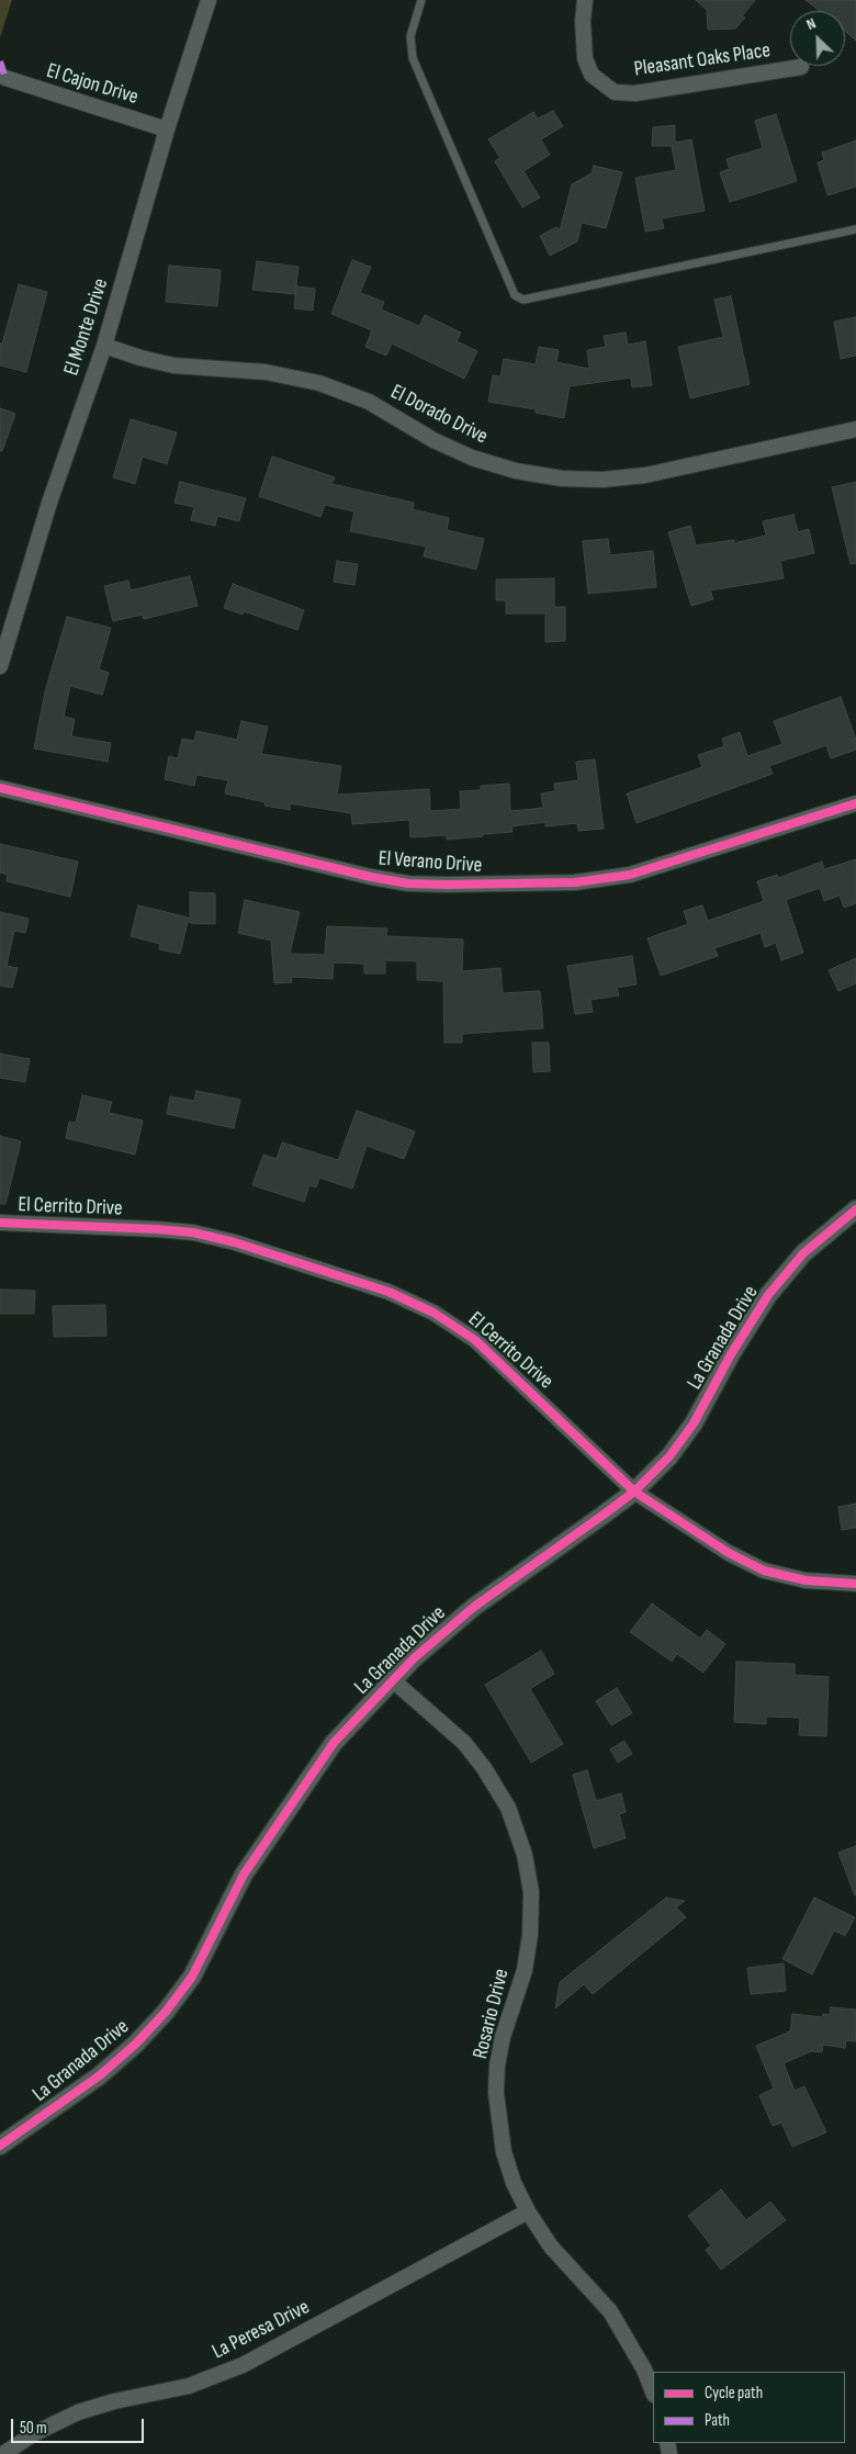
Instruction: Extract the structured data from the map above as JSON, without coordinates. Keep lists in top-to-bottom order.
{
  "streets": {
    "street": [
      "Pleasant Oaks Place",
      "El Cajon Drive",
      "El Monte Drive",
      "El Dorado Drive",
      "El Verano Drive",
      "El Cerrito Drive",
      "La Granada Drive",
      "Rosario Drive",
      "La Peresa Drive"
    ]
  },
  "crossings": [
    ["El Cajon Drive", "El Monte Drive"],
    ["El Monte Drive", "El Dorado Drive"],
    ["El Cerrito Drive", "La Granada Drive"],
    ["La Granada Drive", "Rosario Drive"],
    ["Rosario Drive", "La Peresa Drive"]
  ],
  "legend": ["Cycle path", "Path"],
  "scale_bar": "50 m",
  "north": "top left"
}
